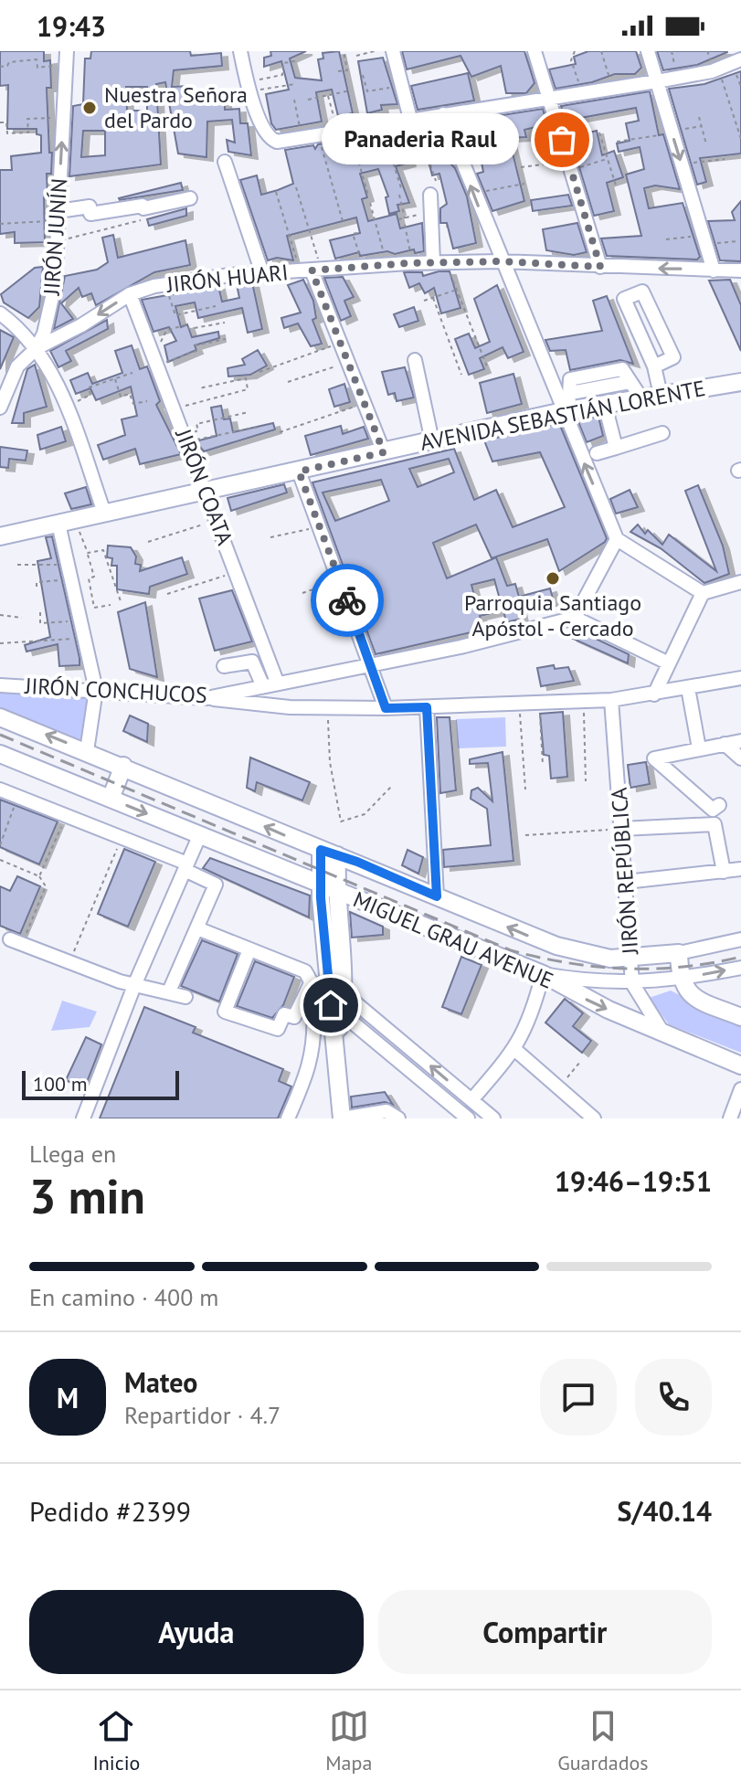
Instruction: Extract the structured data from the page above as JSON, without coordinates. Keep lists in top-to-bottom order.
{
  "streets": {
    "main road": ["AVENIDA SEBASTIÁN LORENTE", "MIGUEL GRAU AVENUE"],
    "street": [
      "JIRÓN JUNÍN",
      "JIRÓN HUARI",
      "JIRÓN COATA",
      "JIRÓN CONCHUCOS",
      "JIRÓN REPÚBLICA"
    ]
  },
  "crossings": [
    ["JIRÓN JUNÍN", "JIRÓN HUARI"],
    ["JIRÓN HUARI", "JIRÓN COATA"],
    ["AVENIDA SEBASTIÁN LORENTE", "JIRÓN COATA"],
    ["JIRÓN COATA", "JIRÓN CONCHUCOS"],
    ["JIRÓN REPÚBLICA", "MIGUEL GRAU AVENUE"]
  ],
  "places": ["Nuestra Señora del Pardo", "Panaderia Raul", "Parroquia Santiago Apóstol - Cercado"],
  "scale_bar": "100 m",
  "page": {
    "status": "19:43",
    "bubble": "Panaderia Raul",
    "scale": "100 m",
    "heading": ["3 min", "Llega en", "19:46–19:51"],
    "panel": [
      "Mateo",
      "Repartidor · 4.7",
      "Pedido #2399",
      "S/40.14"
    ],
    "bar": "En camino · 400 m",
    "round": "M",
    "buttons": ["Ayuda", "Compartir"],
    "tabs": ["Inicio", "Mapa", "Guardados"]
  }
}
